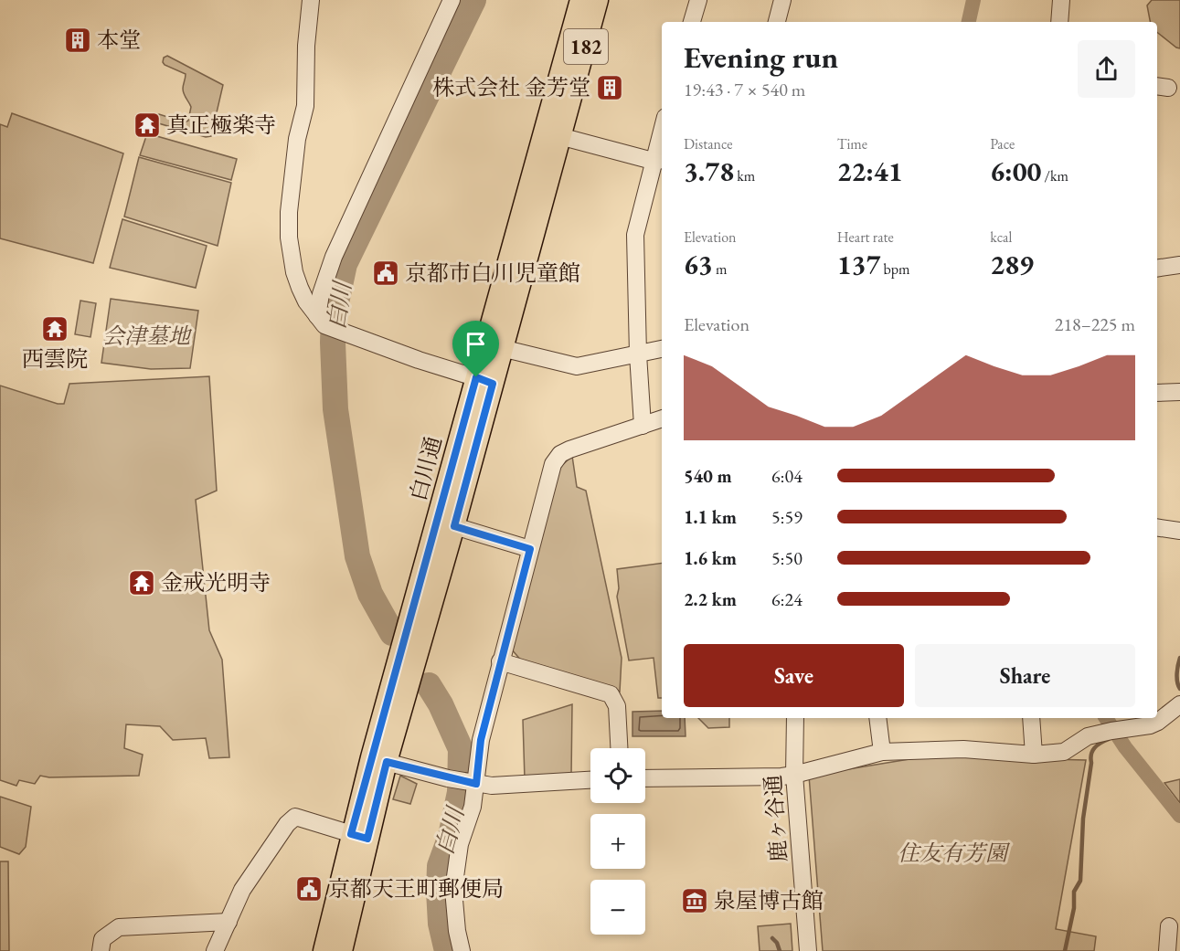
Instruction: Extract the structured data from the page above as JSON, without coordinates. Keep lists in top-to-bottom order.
{
  "streets": {
    "main road": ["182", "白川通"],
    "street": ["鹿ヶ谷通"]
  },
  "water": ["白川"],
  "parks": ["会津墓地", "住友有芳園"],
  "places": {
    "building": ["本堂", "株式会社 金芳堂"],
    "temple": ["真正極楽寺", "西雲院", "金戒光明寺"],
    "public building": ["京都市白川児童館", "京都天王町郵便局"],
    "museum": ["泉屋博古館"]
  },
  "page": {
    "heading": ["Evening run", "19:43 · 7 × 540 m"],
    "stats": [
      ["Distance", "3.78 km"],
      ["Time", "22:41"],
      ["Pace", "6:00 /km"],
      ["Elevation", "63 m"],
      ["Heart rate", "137 bpm"],
      ["kcal", "289"]
    ],
    "chart": ["Elevation", "218–225 m"],
    "list": [
      {
        "name": "540 m",
        "note": "6:04"
      },
      {
        "name": "1.1 km",
        "note": "5:59"
      },
      {
        "name": "1.6 km",
        "note": "5:50"
      },
      {
        "name": "2.2 km",
        "note": "6:24"
      }
    ],
    "buttons": ["Save", "Share"],
    "map_buttons": ["+", "−"]
  }
}
